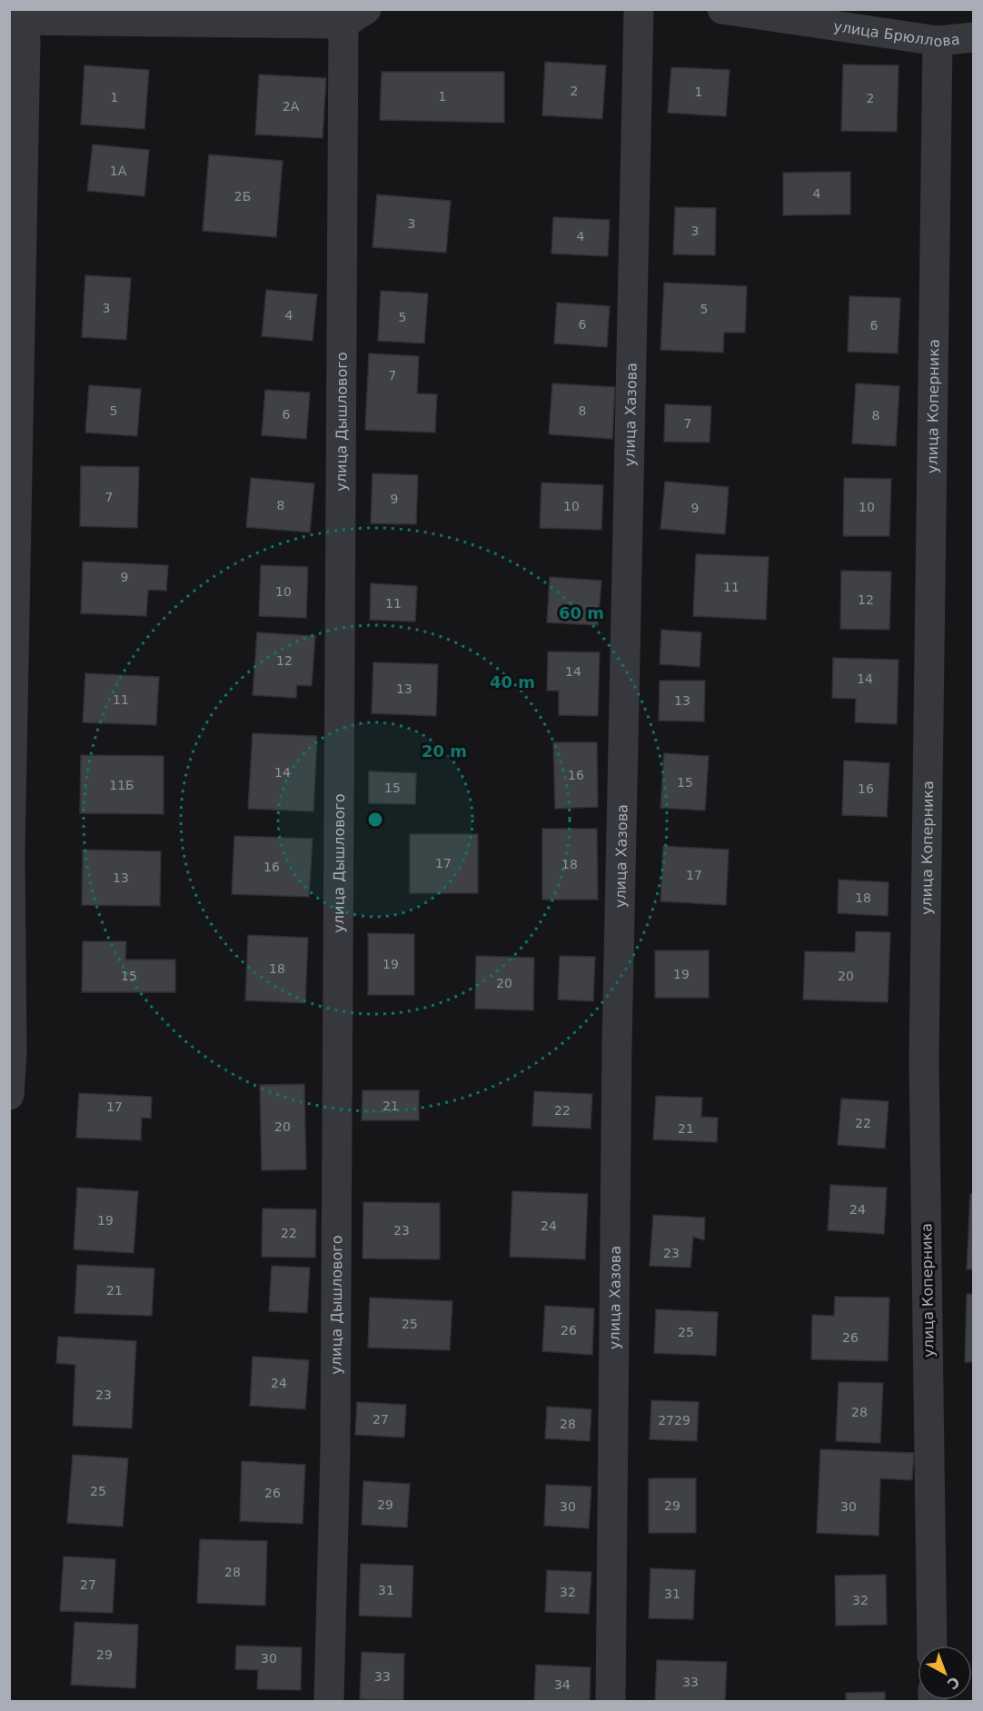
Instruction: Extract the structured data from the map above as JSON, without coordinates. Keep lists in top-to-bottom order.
{
  "streets": {
    "street": [
      "улица Брюллова",
      "улица Коперника",
      "улица Хазова",
      "улица Дышлового"
    ]
  },
  "crossings": [
    ["улица Брюллова", "улица Коперника"]
  ],
  "house_numbers": [
    "2",
    "1",
    "1",
    "1",
    "2",
    "2А",
    "1А",
    "4",
    "2Б",
    "3",
    "3",
    "4",
    "3",
    "5",
    "4",
    "5",
    "6",
    "6",
    "7",
    "5",
    "8",
    "6",
    "8",
    "7",
    "7",
    "9",
    "8",
    "10",
    "10",
    "9",
    "9",
    "11",
    "10",
    "12",
    "11",
    "12",
    "14",
    "14",
    "13",
    "11",
    "13",
    "14",
    "16",
    "15",
    "11Б",
    "15",
    "16",
    "17",
    "18",
    "16",
    "17",
    "13",
    "18",
    "19",
    "18",
    "19",
    "15",
    "20",
    "20",
    "21",
    "17",
    "22",
    "22",
    "20",
    "21",
    "24",
    "19",
    "24",
    "23",
    "22",
    "23",
    "21",
    "25",
    "26",
    "25",
    "26",
    "24",
    "23",
    "28",
    "27",
    "2729",
    "28",
    "25",
    "26",
    "29",
    "29",
    "30",
    "30",
    "28",
    "27",
    "31",
    "32",
    "31",
    "32",
    "29",
    "30",
    "33",
    "33",
    "34"
  ],
  "north": "bottom right",
  "rings": ["60 m", "40 m", "20 m"]
}
